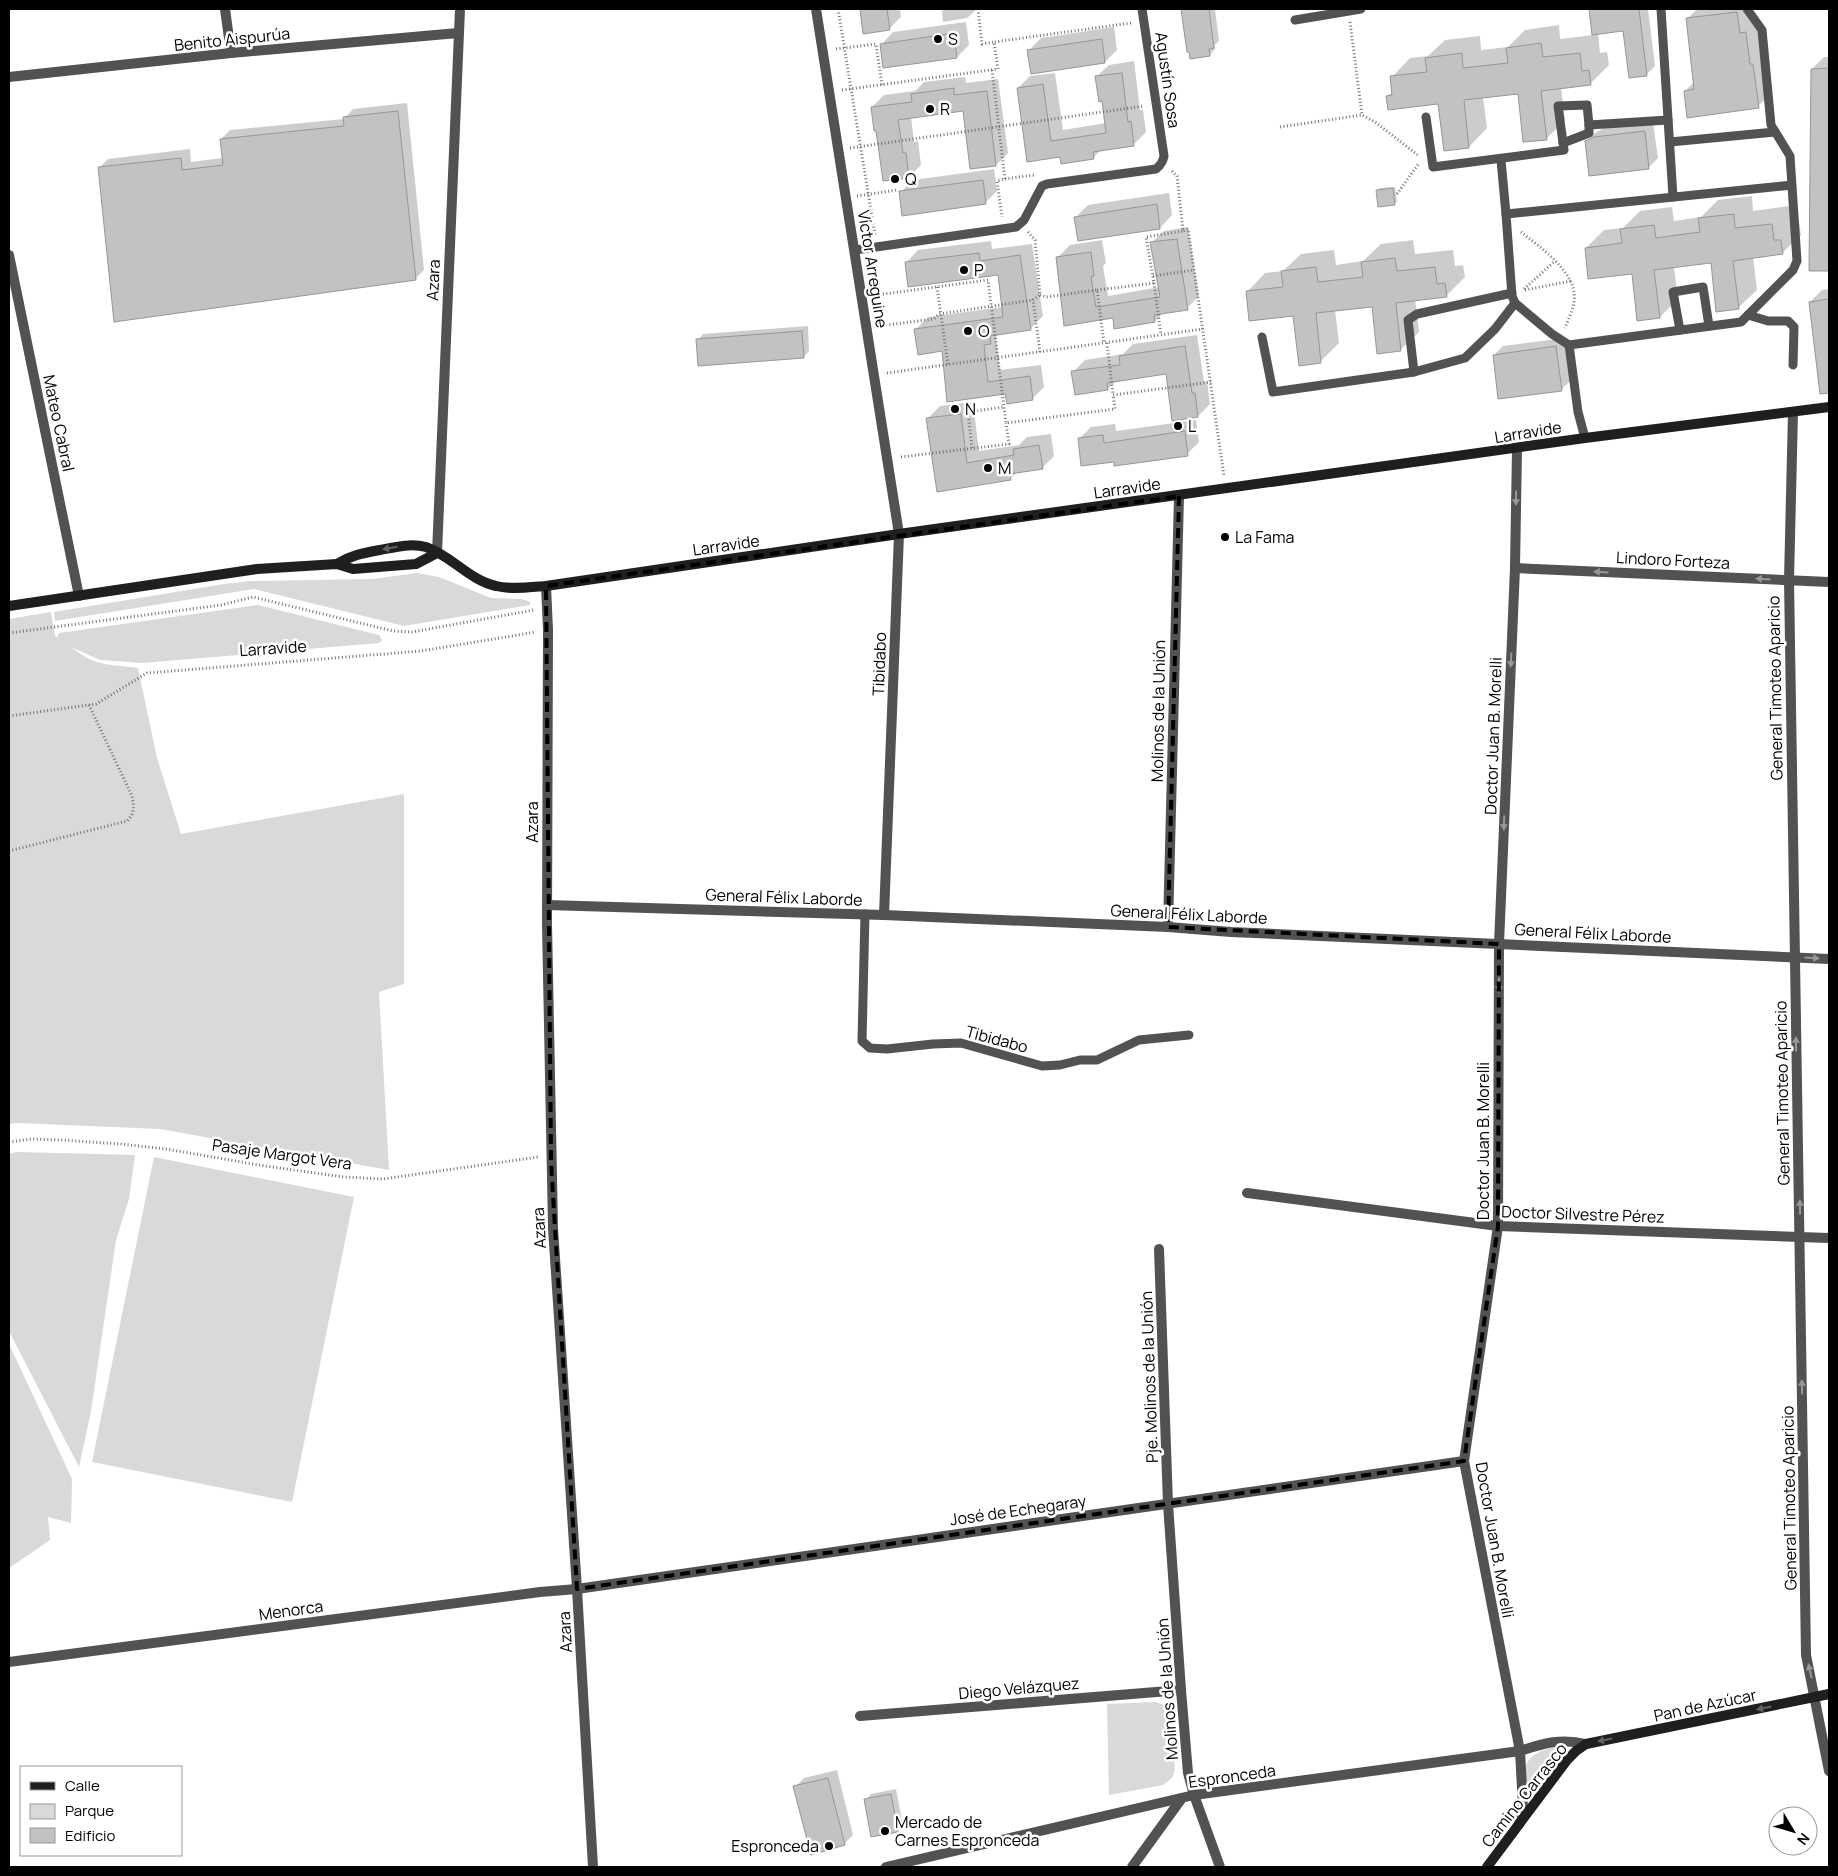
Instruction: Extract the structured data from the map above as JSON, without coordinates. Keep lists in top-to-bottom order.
{
  "streets": {
    "street": [
      "Benito Aispurúa",
      "Víctor Arreguine",
      "Azara",
      "Mateo Cabral",
      "Larravide",
      "Lindoro Forteza",
      "Tibidabo",
      "General Timoteo Aparicio",
      "Molinos de la Unión",
      "Doctor Juan B. Morelli",
      "General Félix Laborde",
      "Doctor Silvestre Pérez",
      "Pje. Molinos de la Unión",
      "José de Echegaray",
      "Menorca",
      "Diego Velázquez",
      "Pan de Azúcar",
      "Espronceda",
      "Camino Carrasco"
    ],
    "lane": ["Agustín Sosa"],
    "path": ["Pasaje Margot Vera"]
  },
  "crossings": [
    ["Benito Aispurúa", "Azara"],
    ["Víctor Arreguine", "Larravide"],
    ["Víctor Arreguine", "Tibidabo"],
    ["Azara", "Larravide"],
    ["Azara", "General Félix Laborde"],
    ["Azara", "Pasaje Margot Vera"],
    ["Azara", "José de Echegaray"],
    ["Azara", "Menorca"],
    ["Mateo Cabral", "Larravide"],
    ["Larravide", "Tibidabo"],
    ["Larravide", "General Timoteo Aparicio"],
    ["Larravide", "Molinos de la Unión"],
    ["Larravide", "Doctor Juan B. Morelli"],
    ["Lindoro Forteza", "General Timoteo Aparicio"],
    ["Lindoro Forteza", "Doctor Juan B. Morelli"],
    ["Tibidabo", "General Félix Laborde"],
    ["General Timoteo Aparicio", "General Félix Laborde"],
    ["General Timoteo Aparicio", "Doctor Silvestre Pérez"],
    ["General Timoteo Aparicio", "Pan de Azúcar"],
    ["Molinos de la Unión", "General Félix Laborde"],
    ["Molinos de la Unión", "Pje. Molinos de la Unión"],
    ["Molinos de la Unión", "José de Echegaray"],
    ["Molinos de la Unión", "Diego Velázquez"],
    ["Molinos de la Unión", "Espronceda"],
    ["Doctor Juan B. Morelli", "General Félix Laborde"],
    ["Doctor Juan B. Morelli", "Doctor Silvestre Pérez"],
    ["Doctor Juan B. Morelli", "José de Echegaray"],
    ["Doctor Juan B. Morelli", "Espronceda"],
    ["Doctor Juan B. Morelli", "Camino Carrasco"],
    ["Pje. Molinos de la Unión", "José de Echegaray"],
    ["José de Echegaray", "Menorca"],
    ["Pan de Azúcar", "Espronceda"],
    ["Pan de Azúcar", "Camino Carrasco"],
    ["Espronceda", "Camino Carrasco"]
  ],
  "one_way": [
    "Lindoro Forteza",
    "General Timoteo Aparicio",
    "Doctor Juan B. Morelli",
    "Pan de Azúcar"
  ],
  "places": [
    "S",
    "R",
    "Q",
    "P",
    "O",
    "N",
    "L",
    "M",
    "La Fama",
    "Mercado de Carnes Espronceda",
    "Espronceda"
  ],
  "legend": ["Calle", "Parque", "Edificio"],
  "north": "bottom right"
}
